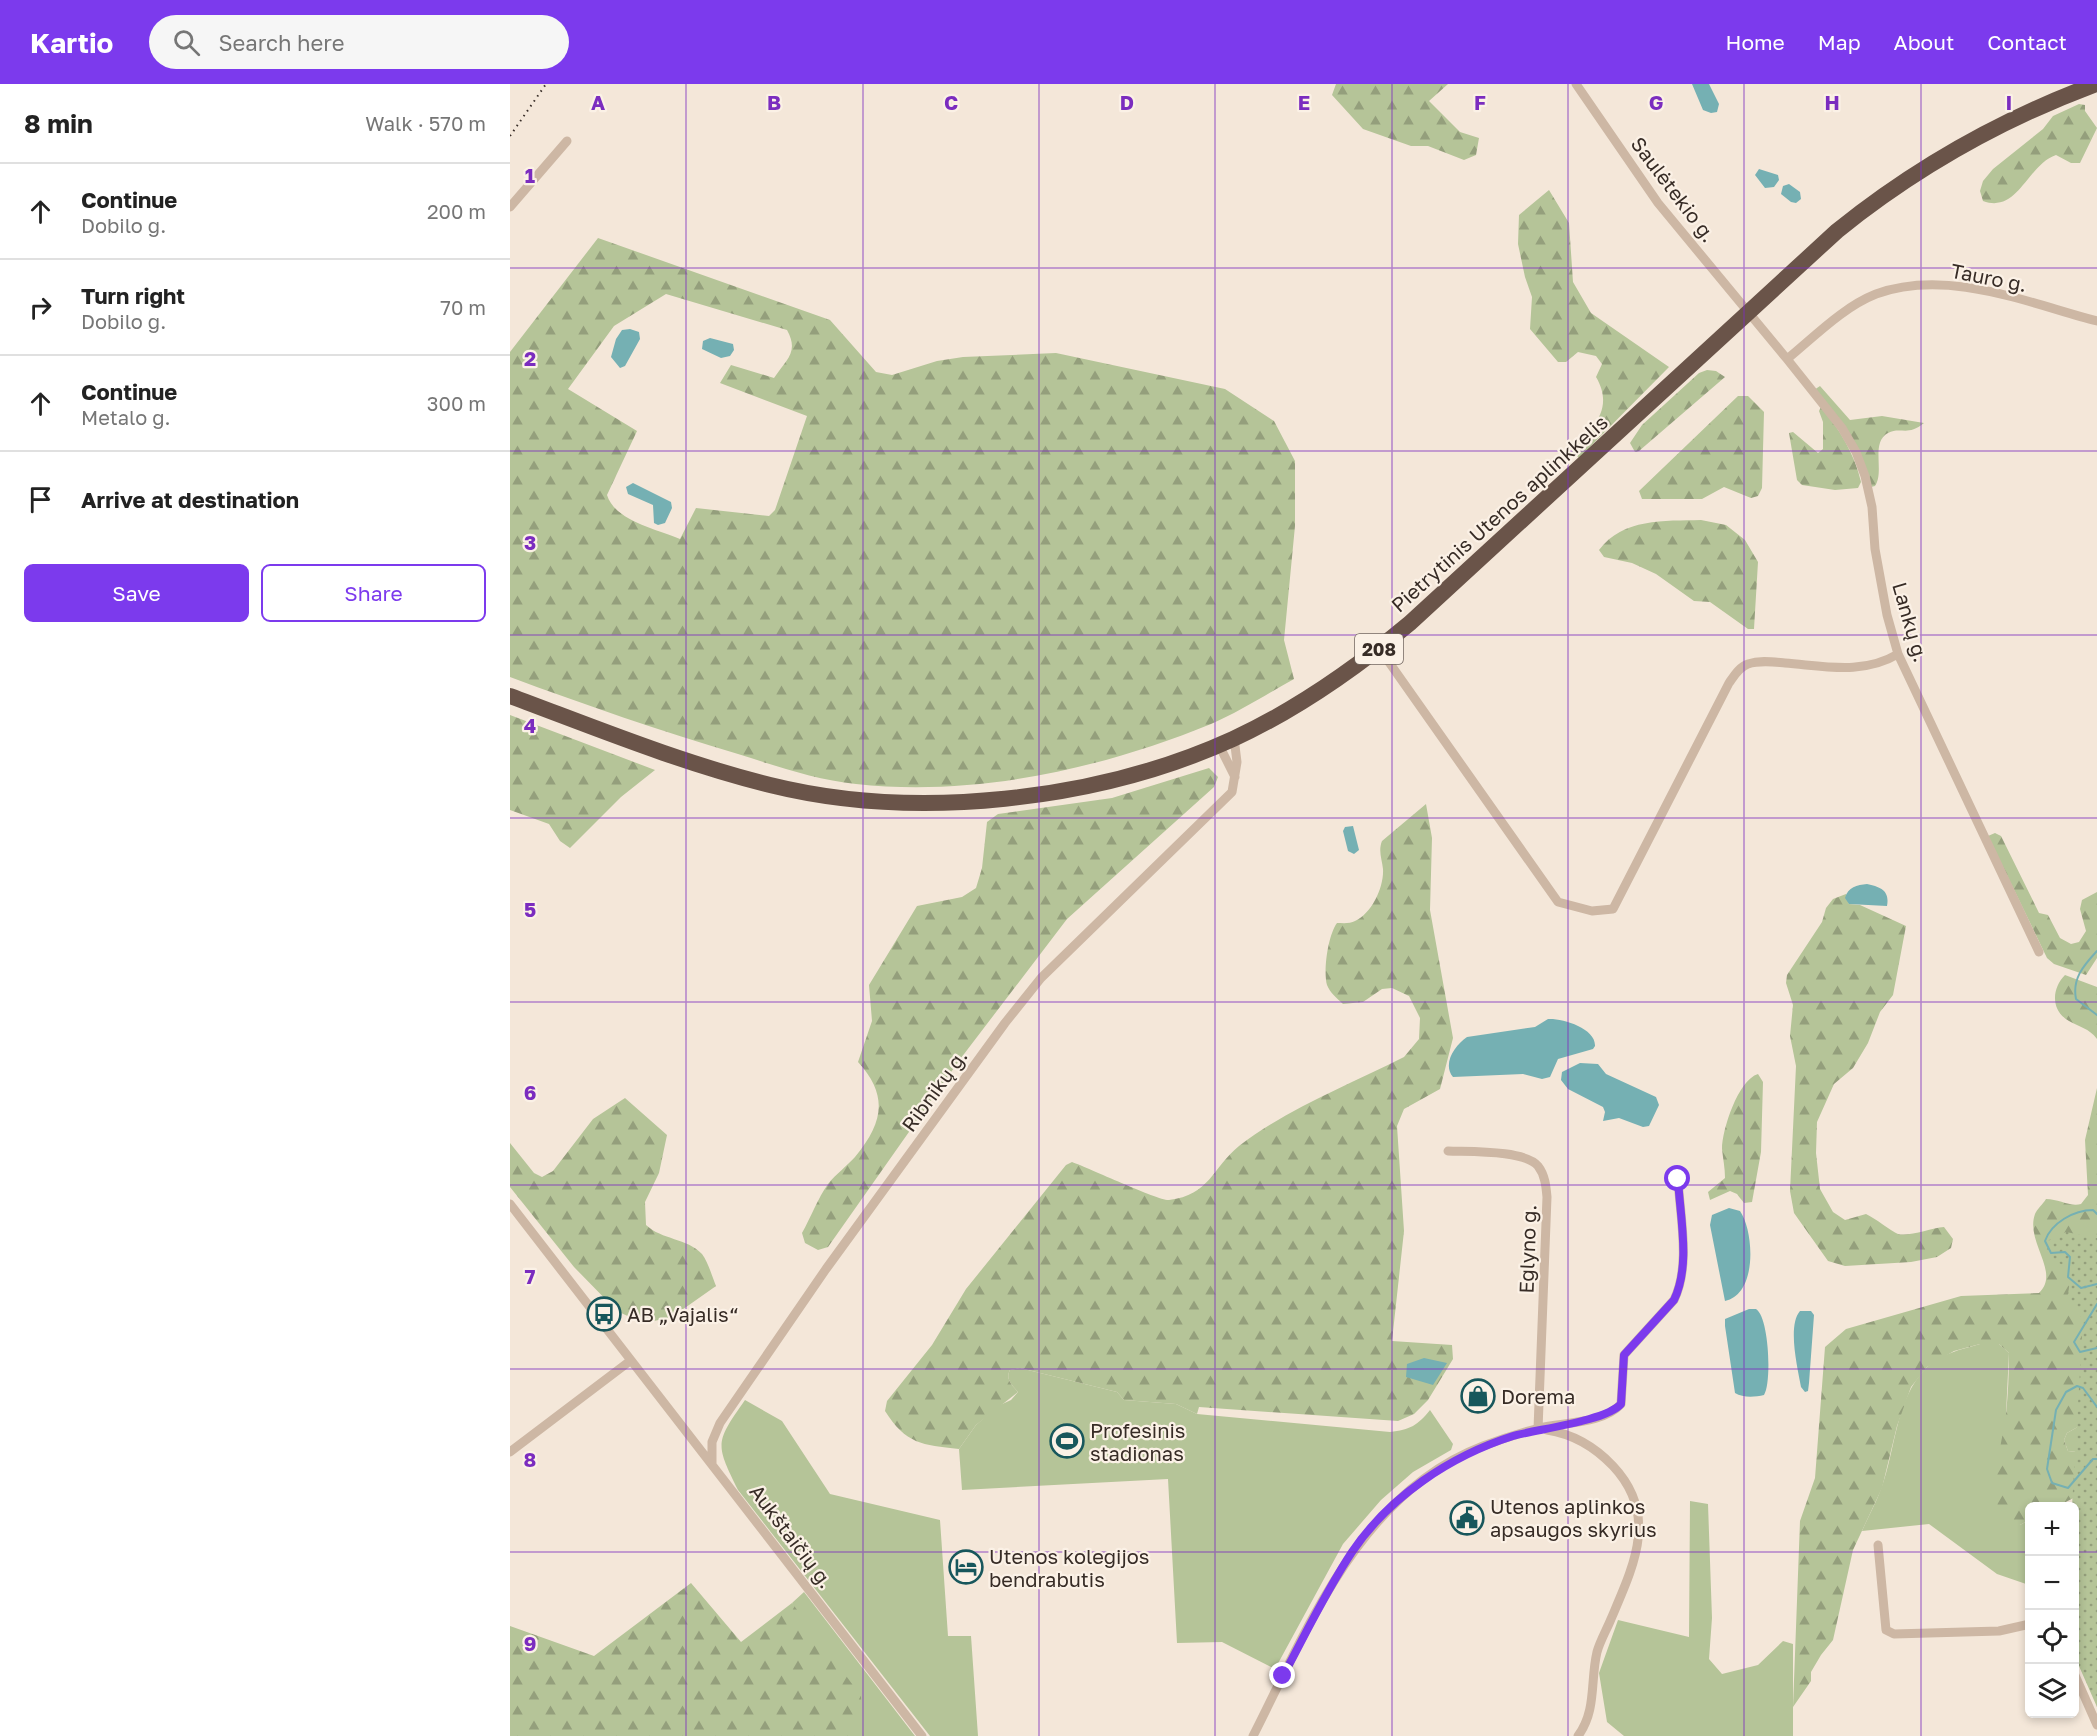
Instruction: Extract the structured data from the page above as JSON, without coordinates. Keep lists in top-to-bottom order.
{
  "streets": {
    "highway": ["Pietrytinis Utenos aplinkkelis", "208"],
    "street": [
      "Saulėtekio g.",
      "Tauro g.",
      "Lankų g.",
      "Ribnikų g.",
      "Eglyno g.",
      "Aukštaičių g."
    ]
  },
  "crossings": [
    ["Saulėtekio g.", "Pietrytinis Utenos aplinkkelis"],
    ["Saulėtekio g.", "Lankų g."],
    ["Tauro g.", "Lankų g."],
    ["Pietrytinis Utenos aplinkkelis", "Lankų g."],
    ["Ribnikų g.", "Aukštaičių g."]
  ],
  "places": {
    "bus stop": ["AB „Vajalis“"],
    "shop": ["Dorema"],
    "sports": ["Profesinis stadionas"],
    "public building": ["Utenos aplinkos apsaugos skyrius"],
    "hotel": ["Utenos kolegijos bendrabutis"]
  },
  "page": {
    "header": "Kartio",
    "search": "Search here",
    "nav": [
      "Home",
      "Map",
      "About",
      "Contact"
    ],
    "heading": ["8 min", "Walk · 570 m"],
    "list": [
      ["Continue", "Dobilo g.", "200 m"],
      ["Turn right", "Dobilo g.", "70 m"],
      ["Continue", "Metalo g.", "300 m"],
      "Arrive at destination"
    ],
    "buttons": ["Save", "Share"],
    "map_buttons": ["+", "−"]
  },
  "grid": {
    "columns": [
      "A",
      "B",
      "C",
      "D",
      "E",
      "F",
      "G",
      "H",
      "I"
    ],
    "rows": [
      "1",
      "2",
      "3",
      "4",
      "5",
      "6",
      "7",
      "8",
      "9"
    ]
  }
}
